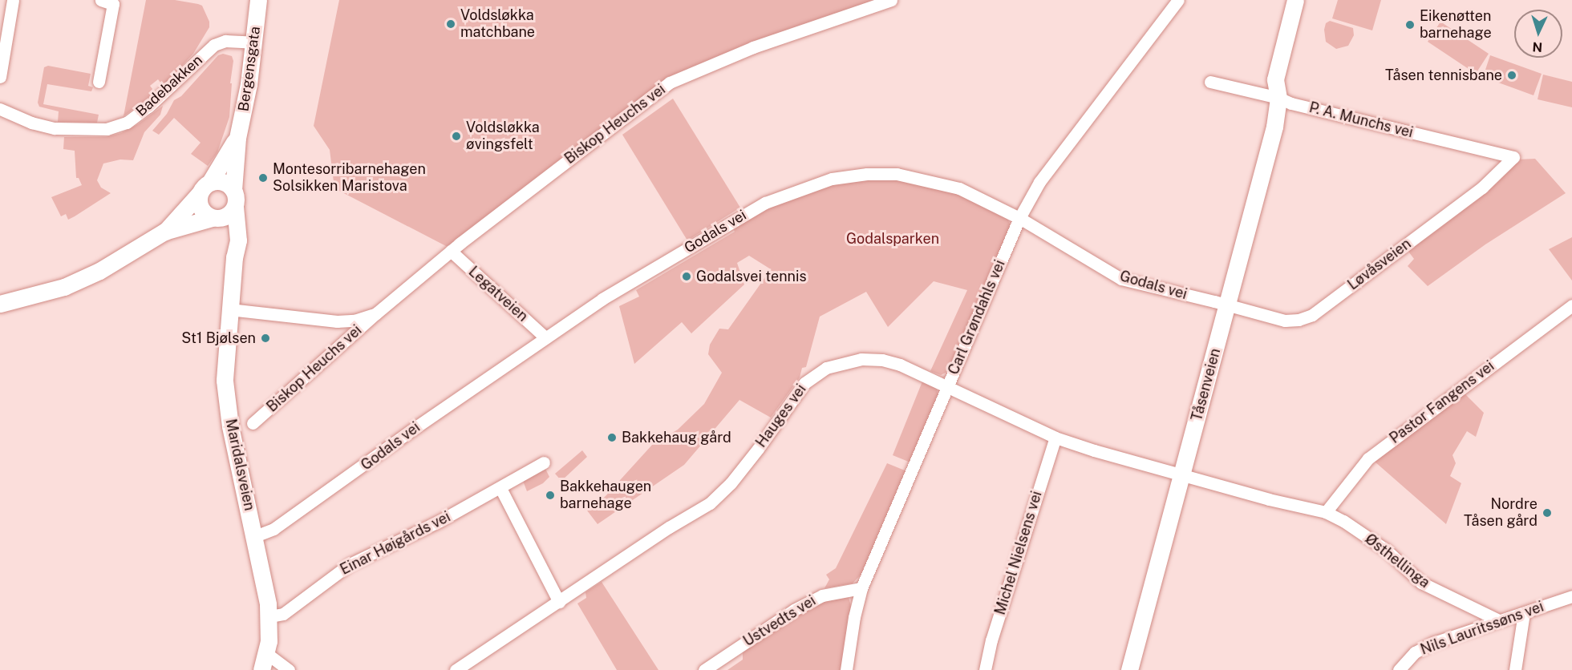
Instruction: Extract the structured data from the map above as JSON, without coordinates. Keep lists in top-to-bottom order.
{
  "streets": {
    "street": [
      "Bergensgata",
      "Badebakken",
      "P. A. Munchs vei",
      "Biskop Heuchs vei",
      "Godals vei",
      "Løvåsveien",
      "Legatveien",
      "Carl Grøndahls vei",
      "Tåsenveien",
      "Pastor Fangens vei",
      "Hauges vei",
      "Maridalsveien",
      "Einar Høigårds vei",
      "Michel Nielsens vei",
      "Østhellinga",
      "Ustvedts vei",
      "Nils Lauritssøns vei"
    ]
  },
  "crossings": [
    ["Bergensgata", "Badebakken"],
    ["Bergensgata", "Maridalsveien"],
    ["P. A. Munchs vei", "Løvåsveien"],
    ["P. A. Munchs vei", "Tåsenveien"],
    ["Biskop Heuchs vei", "Legatveien"],
    ["Biskop Heuchs vei", "Maridalsveien"],
    ["Godals vei", "Løvåsveien"],
    ["Godals vei", "Legatveien"],
    ["Godals vei", "Carl Grøndahls vei"],
    ["Godals vei", "Tåsenveien"],
    ["Godals vei", "Maridalsveien"],
    ["Løvåsveien", "Tåsenveien"],
    ["Carl Grøndahls vei", "Hauges vei"],
    ["Carl Grøndahls vei", "Ustvedts vei"],
    ["Tåsenveien", "Hauges vei"],
    ["Tåsenveien", "Østhellinga"],
    ["Pastor Fangens vei", "Østhellinga"],
    ["Hauges vei", "Michel Nielsens vei"],
    ["Hauges vei", "Østhellinga"],
    ["Maridalsveien", "Einar Høigårds vei"],
    ["Østhellinga", "Nils Lauritssøns vei"]
  ],
  "parks": ["Godalsparken"],
  "places": [
    "Voldsløkka matchbane",
    "Eikenøtten barnehage",
    "Tåsen tennisbane",
    "Voldsløkka øvingsfelt",
    "Montesorribarnehagen Solsikken Maristova",
    "Godalsvei tennis",
    "St1 Bjølsen",
    "Bakkehaug gård",
    "Bakkehaugen barnehage",
    "Nordre Tåsen gård"
  ],
  "north": "bottom"
}
